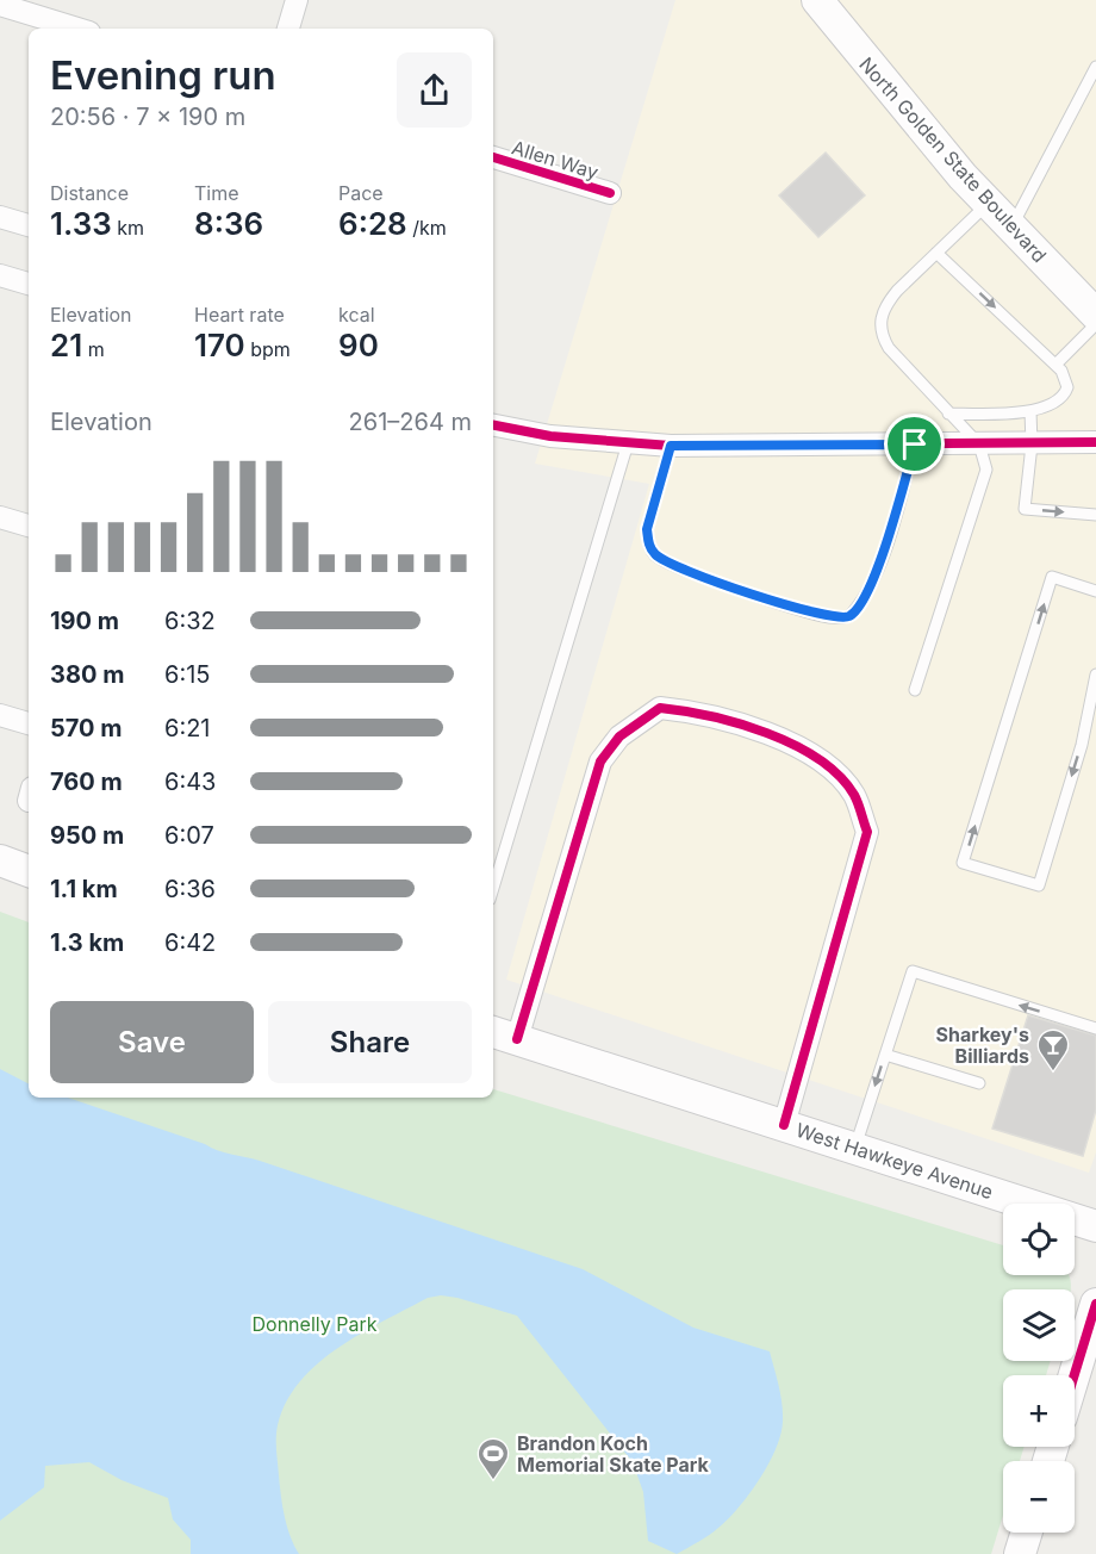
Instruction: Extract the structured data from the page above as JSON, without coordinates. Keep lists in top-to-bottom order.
{
  "streets": {
    "street": ["Allen Way", "North Golden State Boulevard", "West Hawkeye Avenue"]
  },
  "parks": ["Donnelly Park"],
  "places": {
    "bar": ["Sharkey's Billiards"],
    "sports": ["Brandon Koch Memorial Skate Park"]
  },
  "page": {
    "heading": ["Evening run", "20:56 · 7 × 190 m"],
    "stats": [
      ["Distance", "1.33 km"],
      ["Time", "8:36"],
      ["Pace", "6:28 /km"],
      ["Elevation", "21 m"],
      ["Heart rate", "170 bpm"],
      ["kcal", "90"]
    ],
    "chart": ["Elevation", "261–264 m"],
    "list": [
      {
        "name": "190 m",
        "note": "6:32"
      },
      {
        "name": "380 m",
        "note": "6:15"
      },
      {
        "name": "570 m",
        "note": "6:21"
      },
      {
        "name": "760 m",
        "note": "6:43"
      },
      {
        "name": "950 m",
        "note": "6:07"
      },
      {
        "name": "1.1 km",
        "note": "6:36"
      },
      {
        "name": "1.3 km",
        "note": "6:42"
      }
    ],
    "buttons": ["Save", "Share"],
    "map_buttons": ["+", "−"]
  }
}
